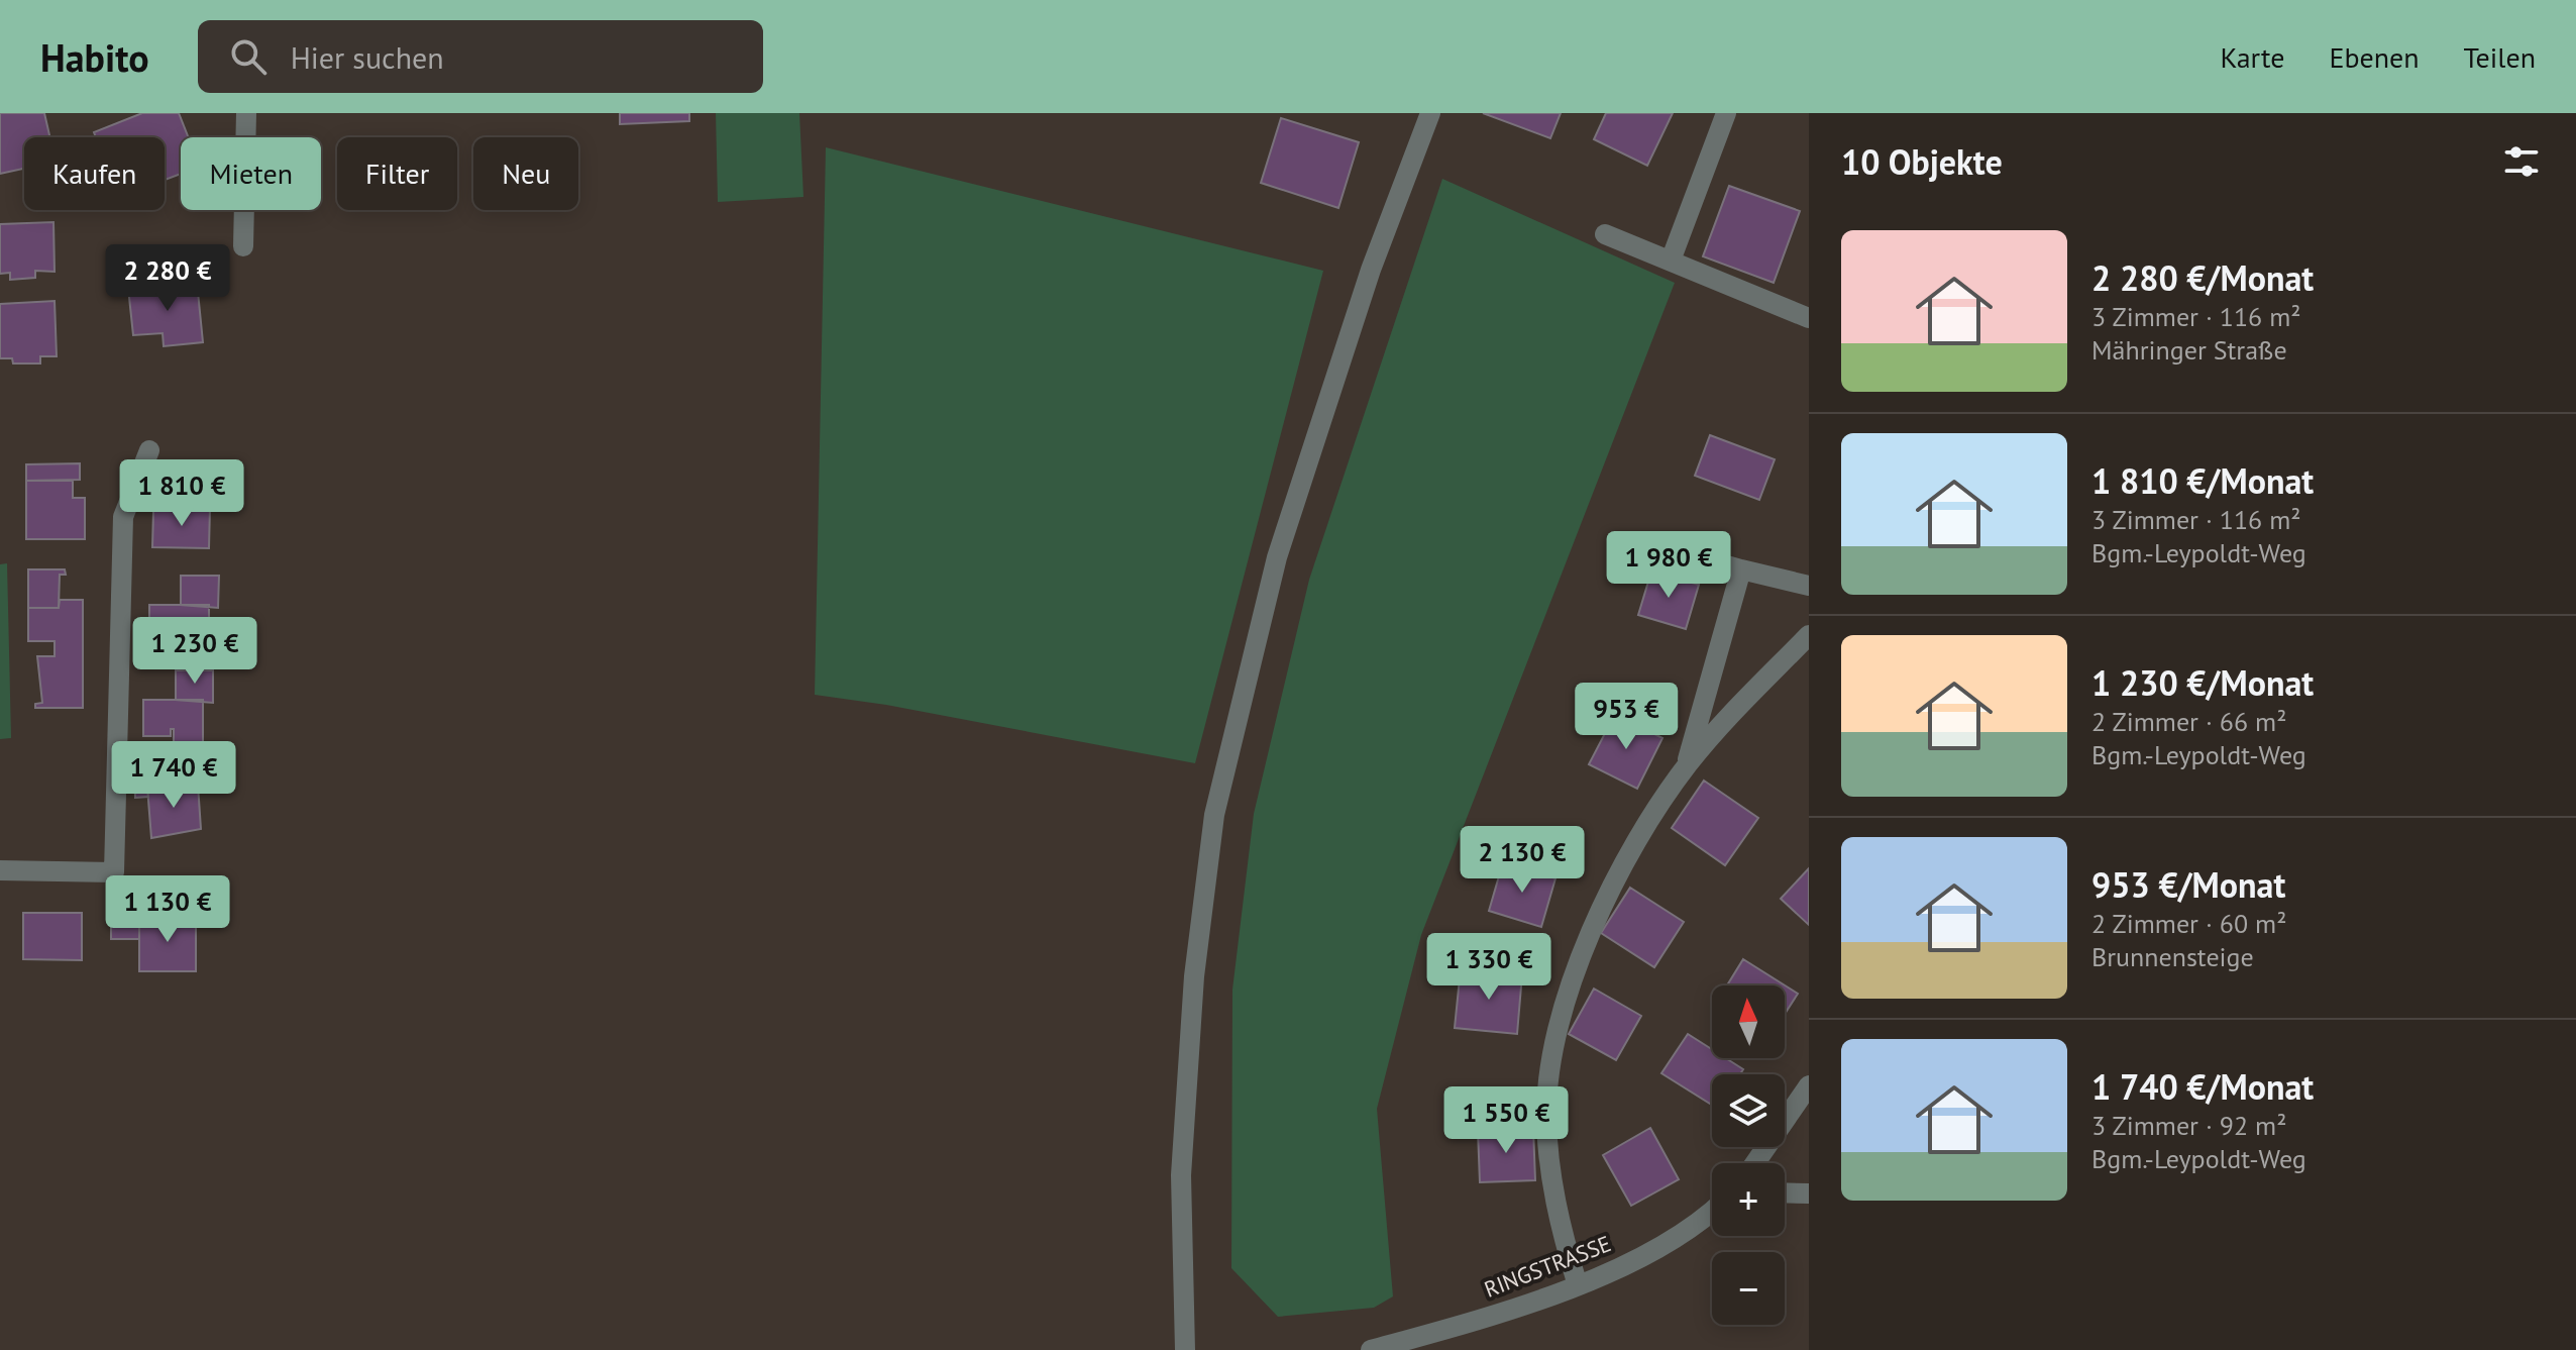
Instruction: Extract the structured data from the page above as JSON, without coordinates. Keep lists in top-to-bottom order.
{
  "streets": {
    "street": ["RINGSTRASSE"]
  },
  "north": "top",
  "page": {
    "header": "Habito",
    "search": "Hier suchen",
    "nav": ["Karte", "Ebenen", "Teilen"],
    "heading": "10 Objekte",
    "chip": [
      "Kaufen",
      "Mieten",
      "Filter",
      "Neu"
    ],
    "list": [
      {
        "name": "2 280 €/Monat",
        "note": "3 Zimmer · 116 m² · Mähringer Straße"
      },
      {
        "name": "1 810 €/Monat",
        "note": "3 Zimmer · 116 m² · Bgm.-Leypoldt-Weg"
      },
      {
        "name": "1 230 €/Monat",
        "note": "2 Zimmer · 66 m² · Bgm.-Leypoldt-Weg"
      },
      {
        "name": "953 €/Monat",
        "note": "2 Zimmer · 60 m² · Brunnensteige"
      },
      {
        "name": "1 740 €/Monat",
        "note": "3 Zimmer · 92 m² · Bgm.-Leypoldt-Weg"
      }
    ],
    "price": [
      "2 280 €",
      "1 810 €",
      "1 980 €",
      "1 230 €",
      "953 €",
      "1 740 €",
      "2 130 €",
      "1 130 €",
      "1 330 €",
      "1 550 €"
    ],
    "map_buttons": ["+", "−"]
  }
}
